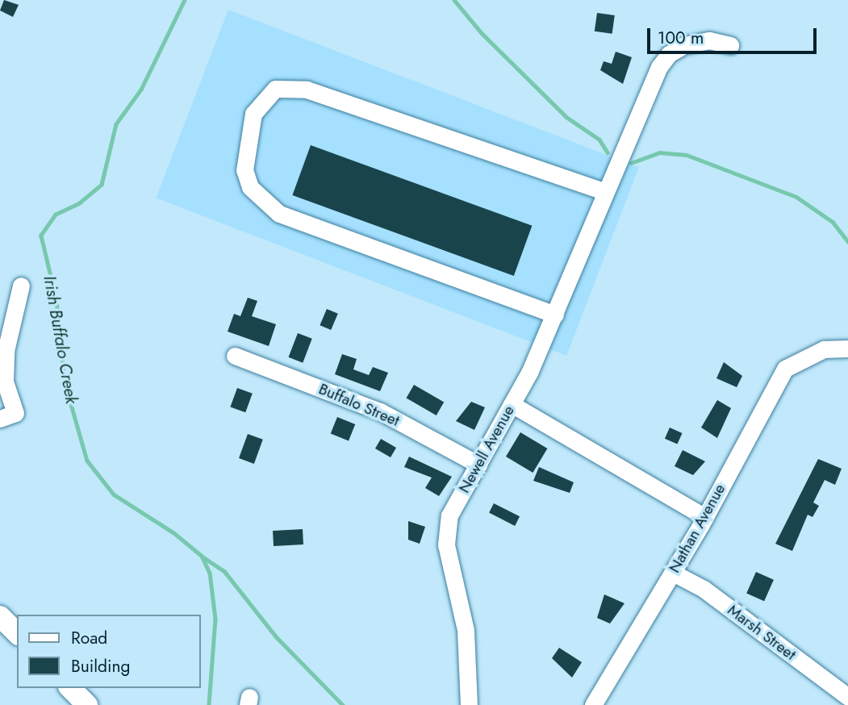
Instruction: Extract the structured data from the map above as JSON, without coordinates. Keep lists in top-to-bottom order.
{
  "streets": {
    "street": [
      "Buffalo Street",
      "Newell Avenue",
      "Nathan Avenue",
      "Marsh Street"
    ]
  },
  "crossings": [
    ["Buffalo Street", "Newell Avenue"],
    ["Nathan Avenue", "Marsh Street"]
  ],
  "water": ["Irish Buffalo Creek"],
  "legend": ["Road", "Building"],
  "scale_bar": "100 m"
}
